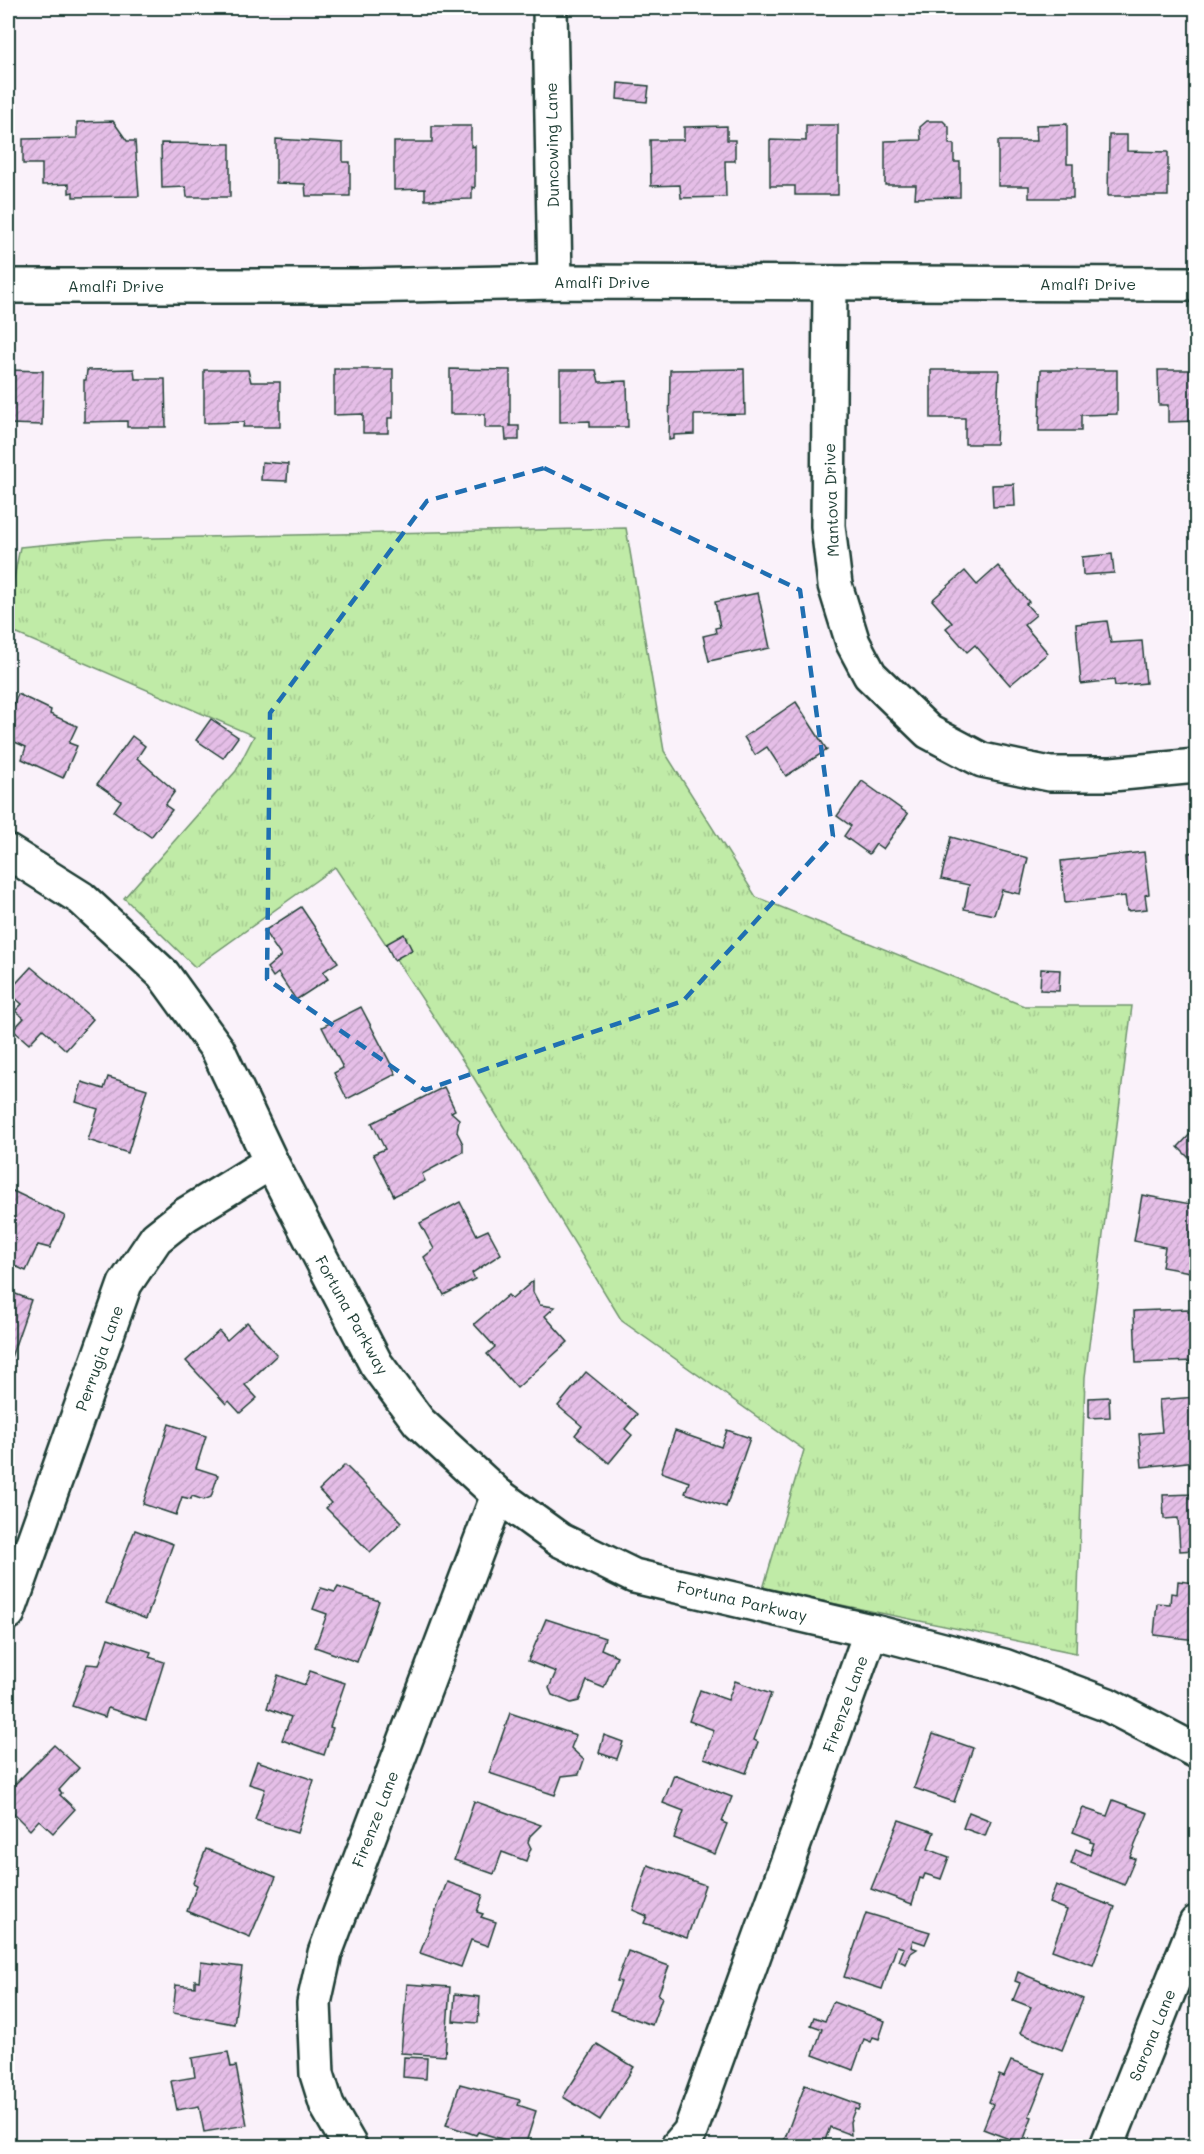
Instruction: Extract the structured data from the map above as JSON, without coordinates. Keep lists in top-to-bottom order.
{
  "streets": {
    "street": [
      "Duncowing Lane",
      "Amalfi Drive",
      "Mantova Drive",
      "Fortuna Parkway",
      "Perrugia Lane",
      "Firenze Lane",
      "Sarona Lane"
    ]
  },
  "crossings": [
    ["Duncowing Lane", "Amalfi Drive"],
    ["Amalfi Drive", "Mantova Drive"],
    ["Fortuna Parkway", "Perrugia Lane"],
    ["Fortuna Parkway", "Firenze Lane"]
  ]
}
